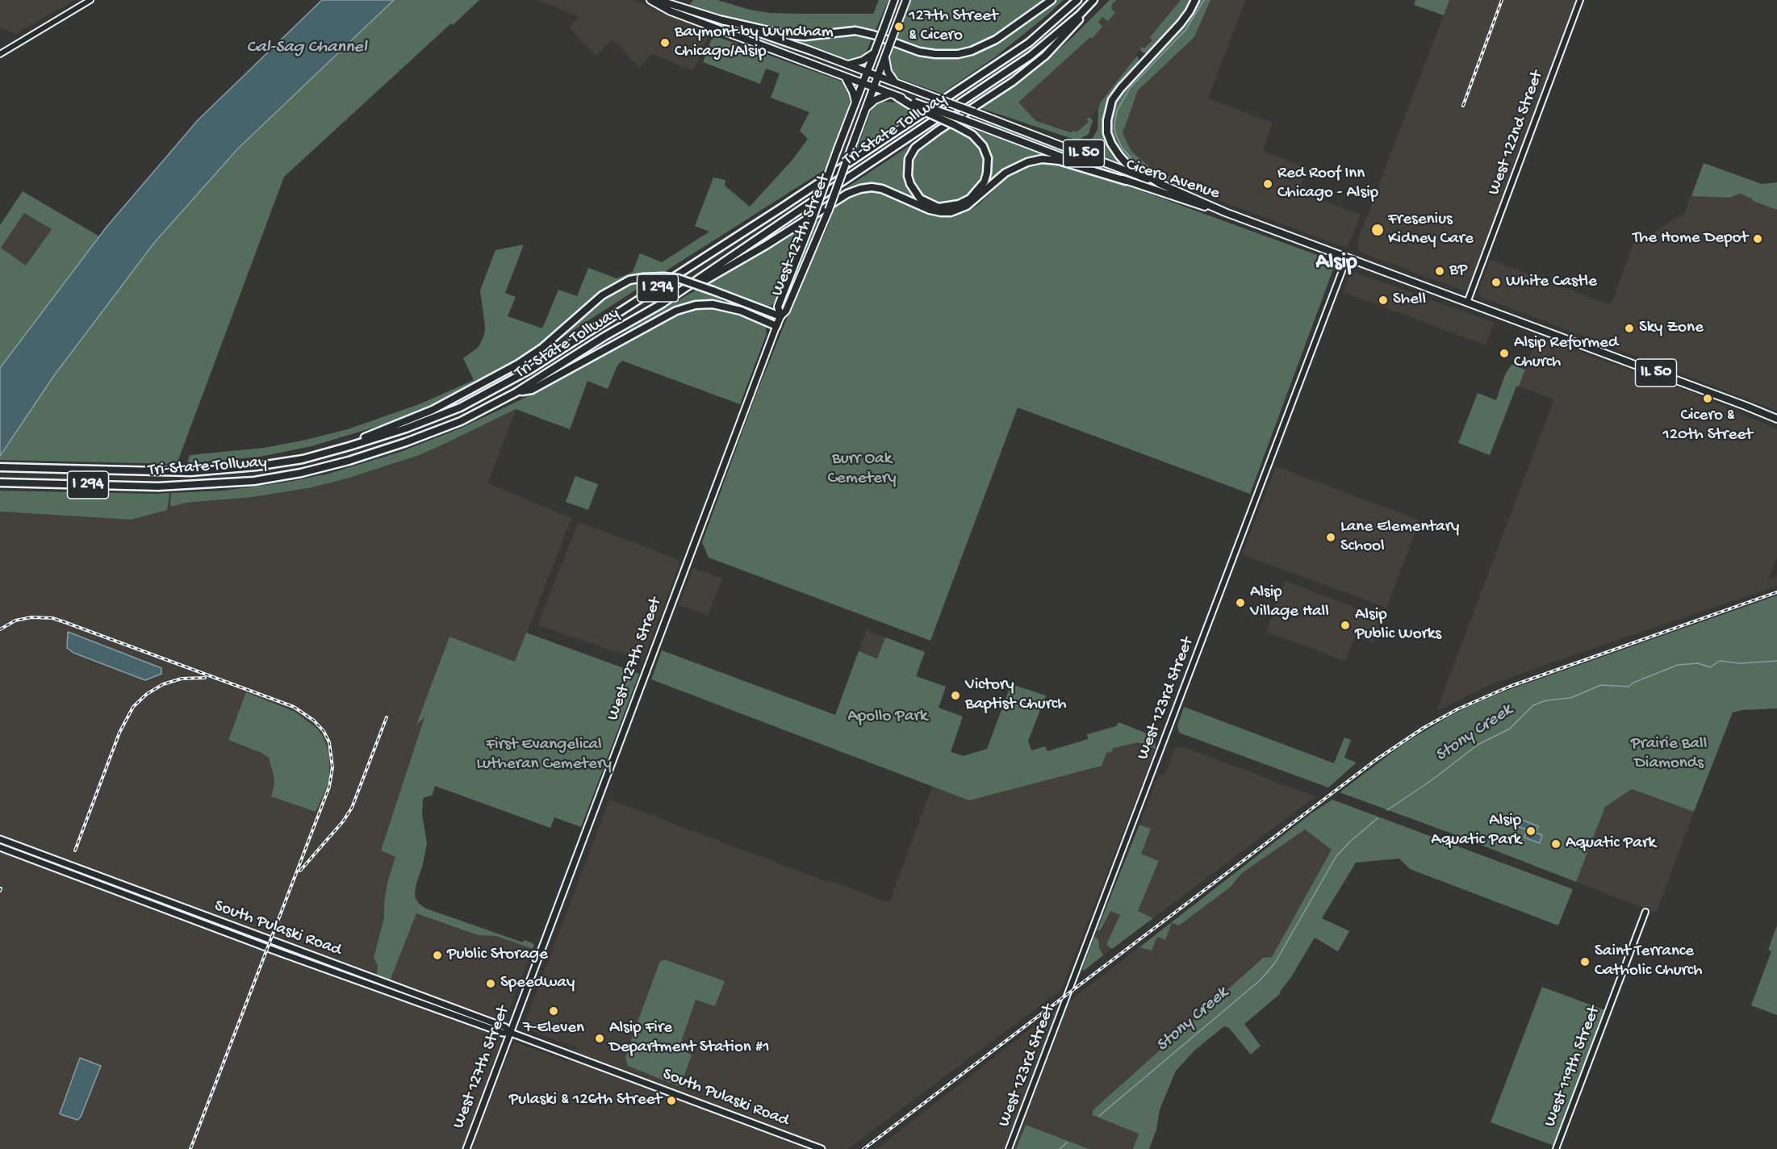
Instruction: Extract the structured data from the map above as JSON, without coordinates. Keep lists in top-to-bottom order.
{
  "streets": {
    "highway": ["Tri-State Tollway", "I 294"],
    "main road": [
      "IL 50",
      "Cicero Avenue",
      "West 127th Street",
      "South Pulaski Road"
    ],
    "street": ["West 122nd Street", "West 123rd Street", "West 119th Street"]
  },
  "crossings": [
    ["West 122nd Street", "Cicero Avenue"],
    ["Cicero Avenue", "West 127th Street"],
    ["Cicero Avenue", "West 123rd Street"],
    ["West 127th Street", "South Pulaski Road"]
  ],
  "districts": ["Alsip"],
  "water": ["Cal-Sag Channel", "Stony Creek"],
  "parks": [
    "Burr Oak Cemetery",
    "Apollo Park",
    "Prairie Ball Diamonds",
    "First Evangelical Lutheran Cemetery"
  ],
  "places": [
    "127th Street & Cicero",
    "Baymont by Wyndham Chicago/Alsip",
    "Red Roof Inn Chicago - Alsip",
    "Fresenius Kidney Care",
    "The Home Depot",
    "BP",
    "White Castle",
    "Shell",
    "Sky Zone",
    "Alsip Reformed Church",
    "Cicero & 120th Street",
    "Lane Elementary School",
    "Alsip Village Hall",
    "Alsip Public Works",
    "Victory Baptist Church",
    "Alsip Aquatic Park",
    "Aquatic Park",
    "Public Storage",
    "Saint Terrance Catholic Church",
    "Speedway",
    "7-Eleven",
    "Alsip Fire Department Station #1",
    "Pulaski & 126th Street"
  ]
}
